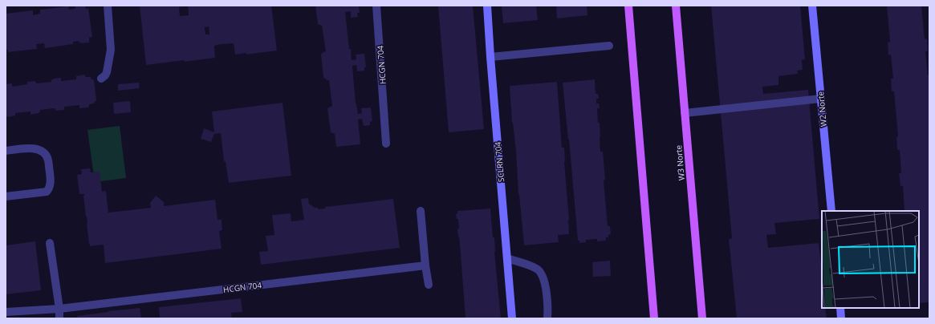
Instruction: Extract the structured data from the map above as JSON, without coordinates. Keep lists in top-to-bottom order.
{
  "streets": {
    "main road": ["W3 Norte"],
    "street": ["HCGN 704", "W2 Norte", "SCLRN 704"]
  }
}
